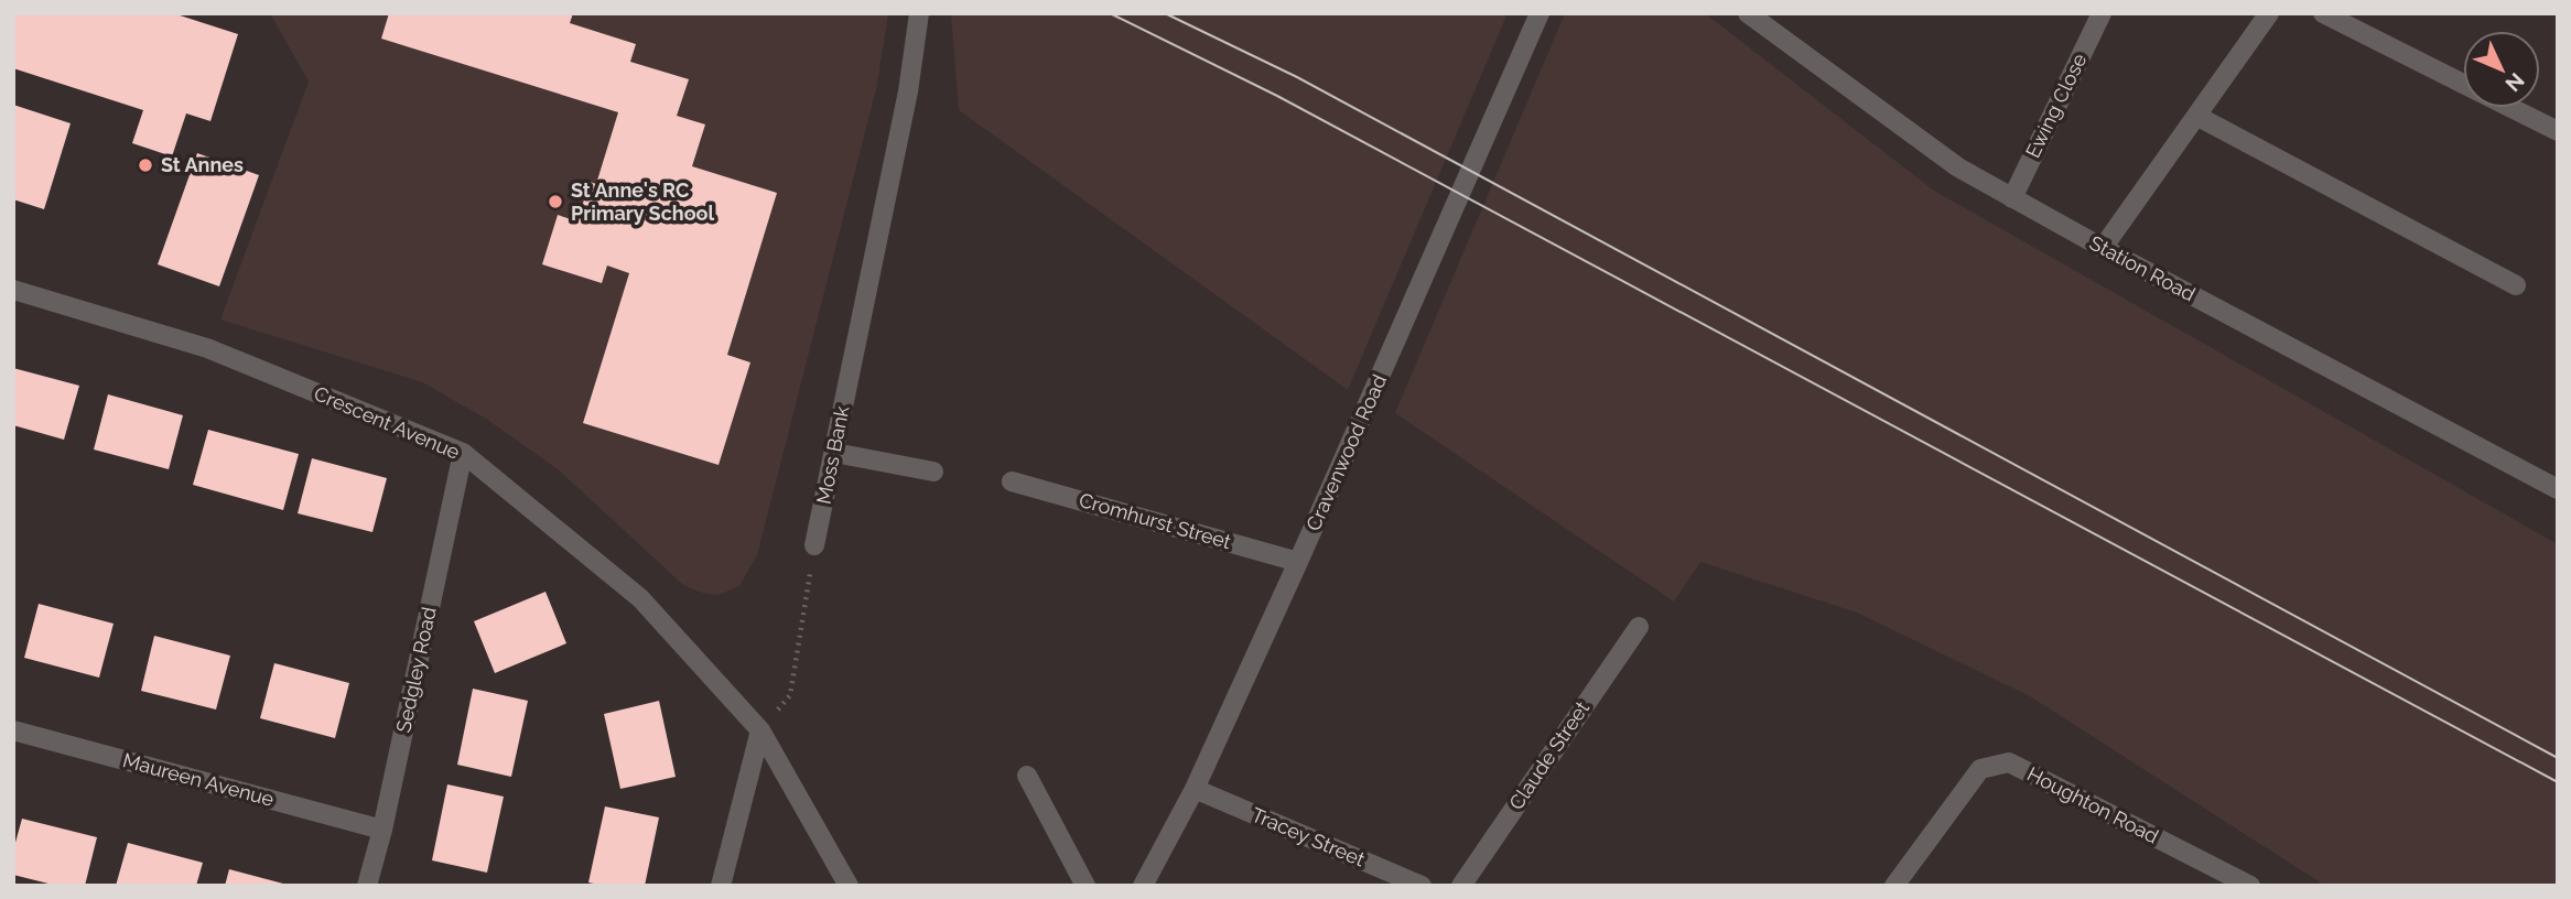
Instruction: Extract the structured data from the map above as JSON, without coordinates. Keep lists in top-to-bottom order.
{
  "streets": {
    "street": [
      "Ewing Close",
      "Station Road",
      "Crescent Avenue",
      "Cravenwood Road",
      "Moss Bank",
      "Cromhurst Street",
      "Sedgley Road",
      "Claude Street",
      "Maureen Avenue",
      "Houghton Road",
      "Tracey Street"
    ]
  },
  "crossings": [
    ["Ewing Close", "Station Road"],
    ["Crescent Avenue", "Sedgley Road"],
    ["Cravenwood Road", "Cromhurst Street"],
    ["Cravenwood Road", "Tracey Street"],
    ["Sedgley Road", "Maureen Avenue"]
  ],
  "places": ["St Annes", "St Anne's RC Primary School"],
  "north": "bottom right"
}
